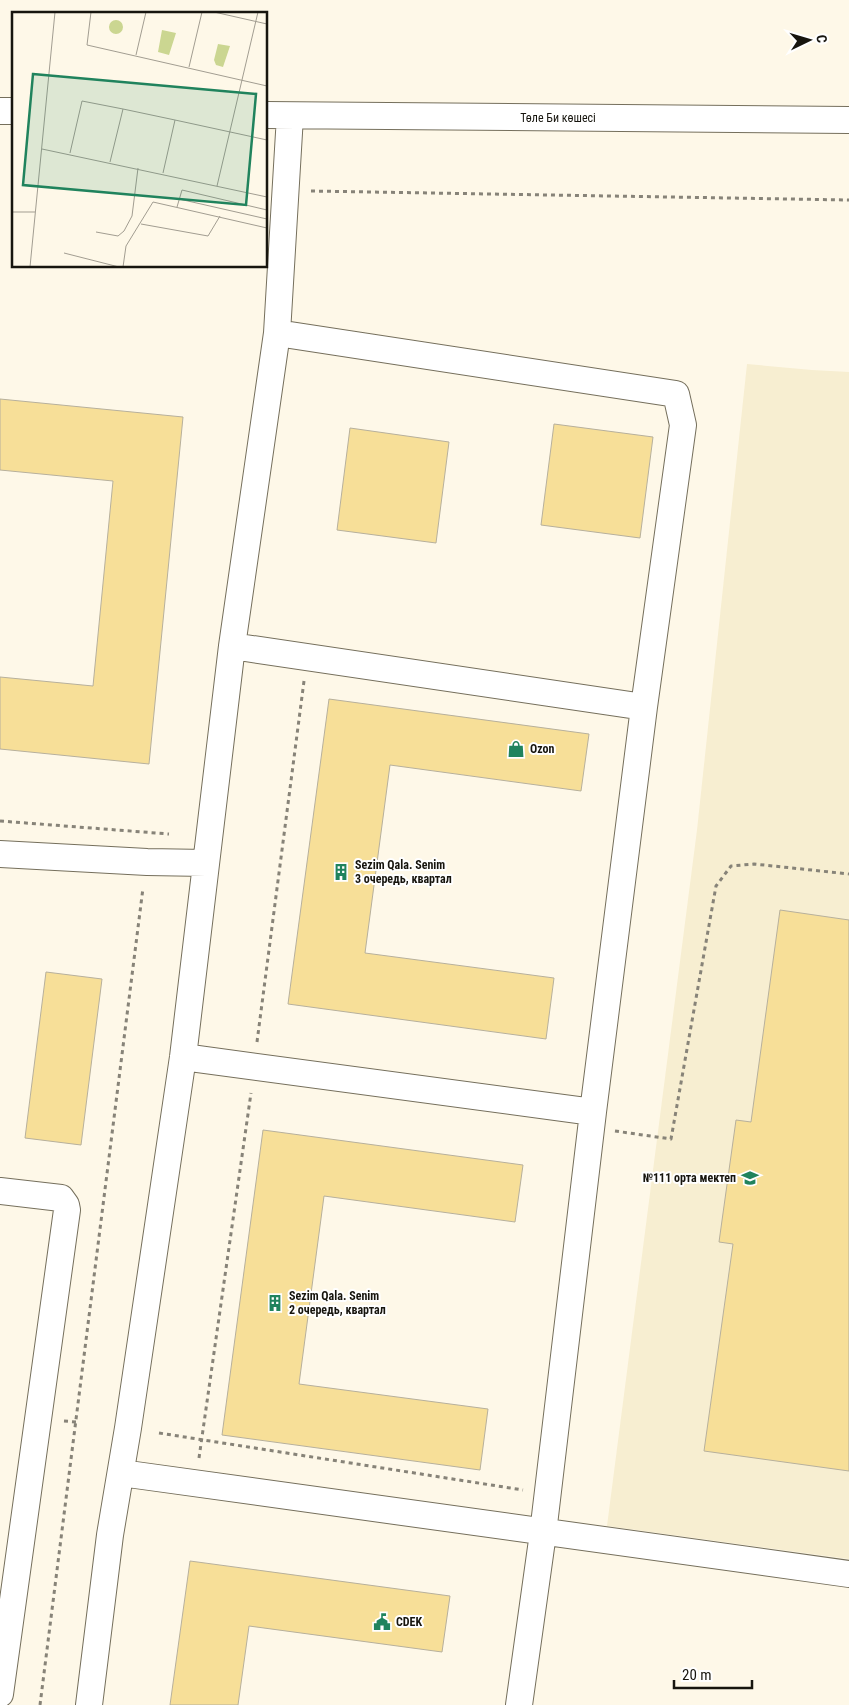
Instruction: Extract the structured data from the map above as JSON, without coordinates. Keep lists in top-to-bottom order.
{
  "streets": {
    "street": ["Төле Би көшесі"]
  },
  "places": {
    "shop": ["Ozon"],
    "building": ["Sezim Qala. Senim 3 очередь, квартал", "Sezim Qala. Senim 2 очередь, квартал"],
    "school or university": ["№111 орта мектеп"],
    "public building": ["CDEK"]
  },
  "scale_bar": "20 m",
  "north": "right"
}
